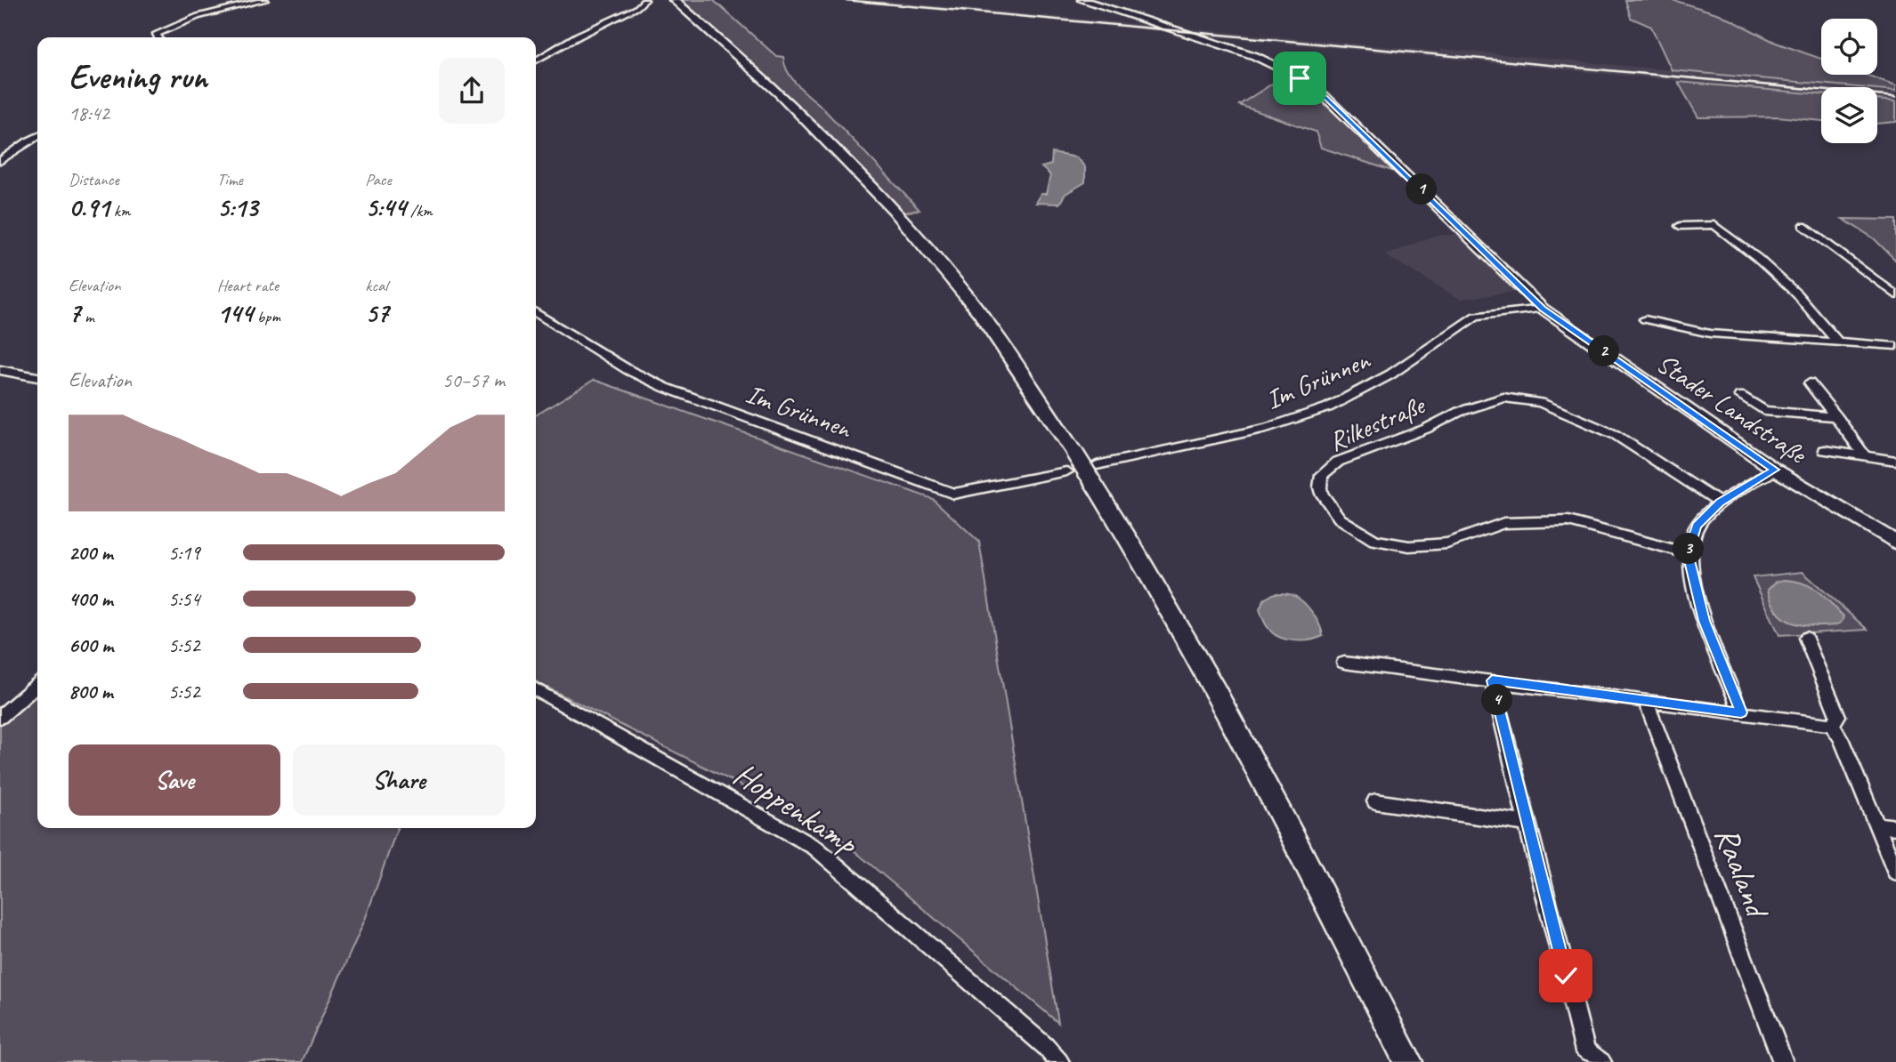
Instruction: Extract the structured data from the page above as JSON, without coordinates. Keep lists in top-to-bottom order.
{
  "streets": {
    "street": [
      "Im Grünnen",
      "Stader Landstraße",
      "Rilkestraße",
      "Hoppenkamp",
      "Raaland"
    ]
  },
  "crossings": [
    ["Im Grünnen", "Stader Landstraße"]
  ],
  "page": {
    "heading": ["Evening run", "18:42"],
    "stats": [
      ["Distance", "0.91 km"],
      ["Time", "5:13"],
      ["Pace", "5:44 /km"],
      ["Elevation", "7 m"],
      ["Heart rate", "144 bpm"],
      ["kcal", "57"]
    ],
    "pins": [
      "1",
      "2",
      "3",
      "4"
    ],
    "chart": ["Elevation", "50–57 m"],
    "list": [
      {
        "name": "200 m",
        "note": "5:19"
      },
      {
        "name": "400 m",
        "note": "5:54"
      },
      {
        "name": "600 m",
        "note": "5:52"
      },
      {
        "name": "800 m",
        "note": "5:52"
      }
    ],
    "buttons": ["Save", "Share"]
  }
}
